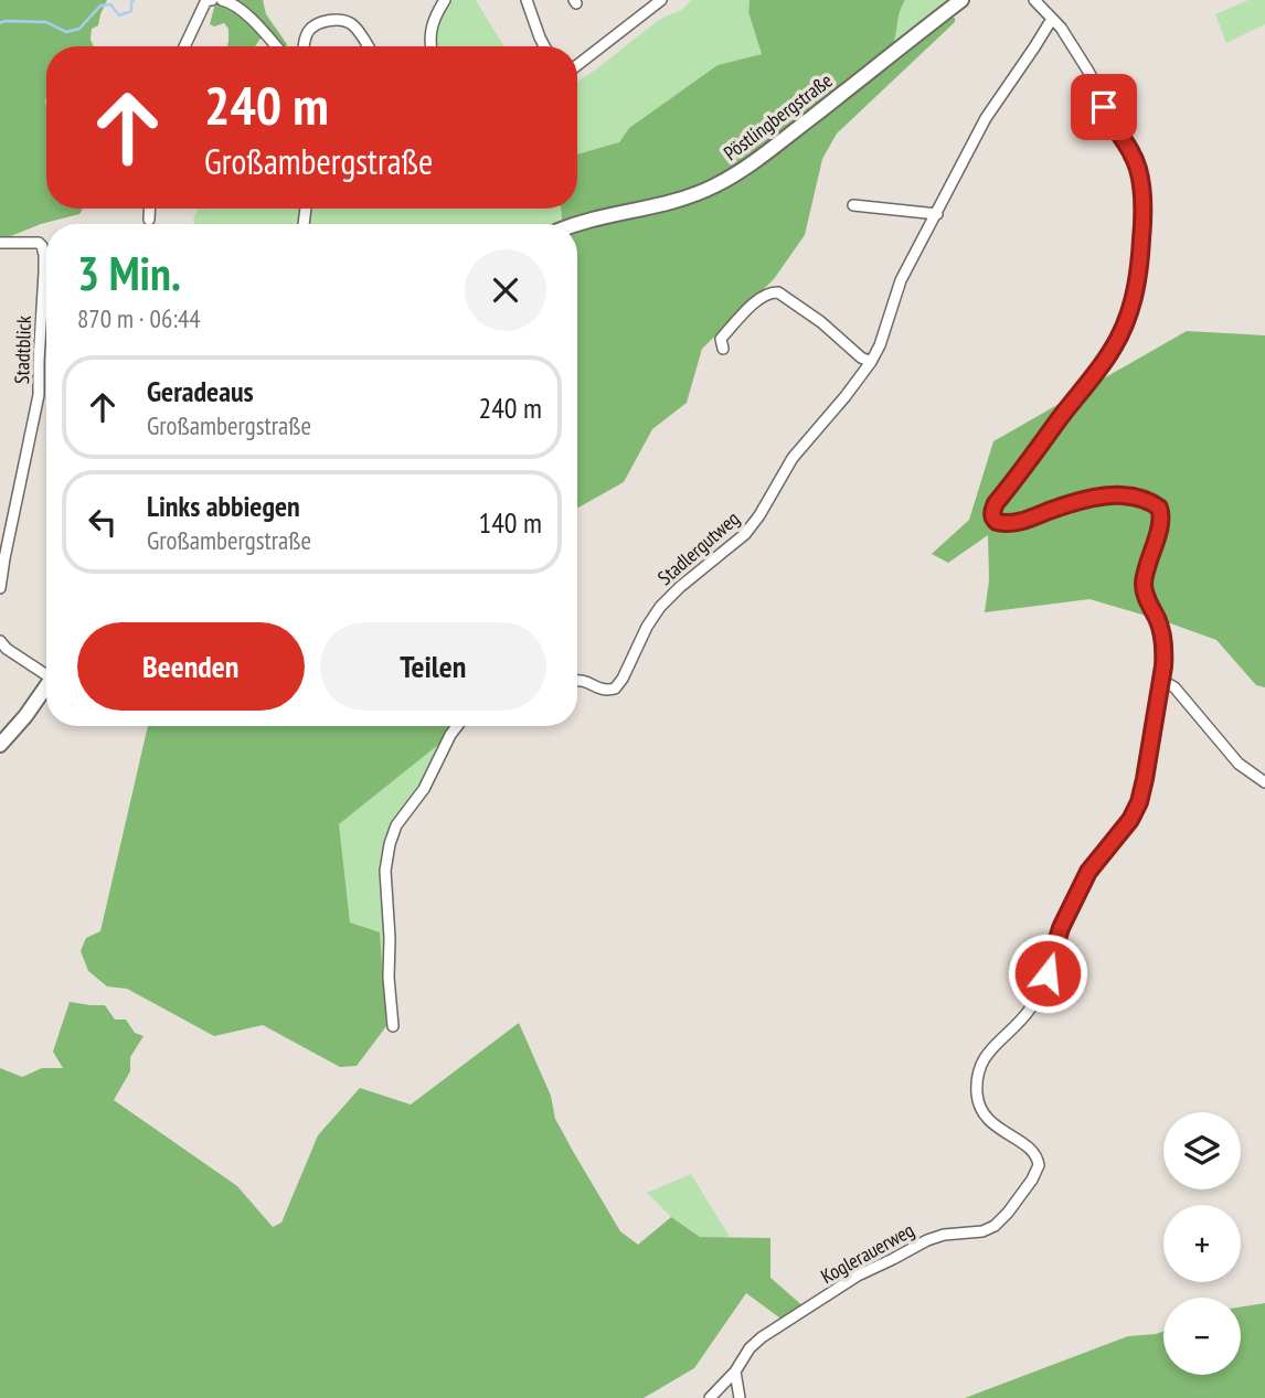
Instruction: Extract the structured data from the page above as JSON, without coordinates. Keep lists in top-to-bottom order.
{
  "streets": {
    "main road": ["Pöstlingbergstraße"],
    "street": ["Stadtblick", "Stadlergutweg", "Koglerauerweg"]
  },
  "page": {
    "turn": ["240 m", "Großambergstraße"],
    "heading": ["3 Min.", "870 m · 06:44"],
    "list": [
      {
        "name": "Geradeaus",
        "note": "Großambergstraße",
        "value": "240 m"
      },
      {
        "name": "Links abbiegen",
        "note": "Großambergstraße",
        "value": "140 m"
      }
    ],
    "buttons": ["Beenden", "Teilen"],
    "map_buttons": ["+", "−"]
  }
}
